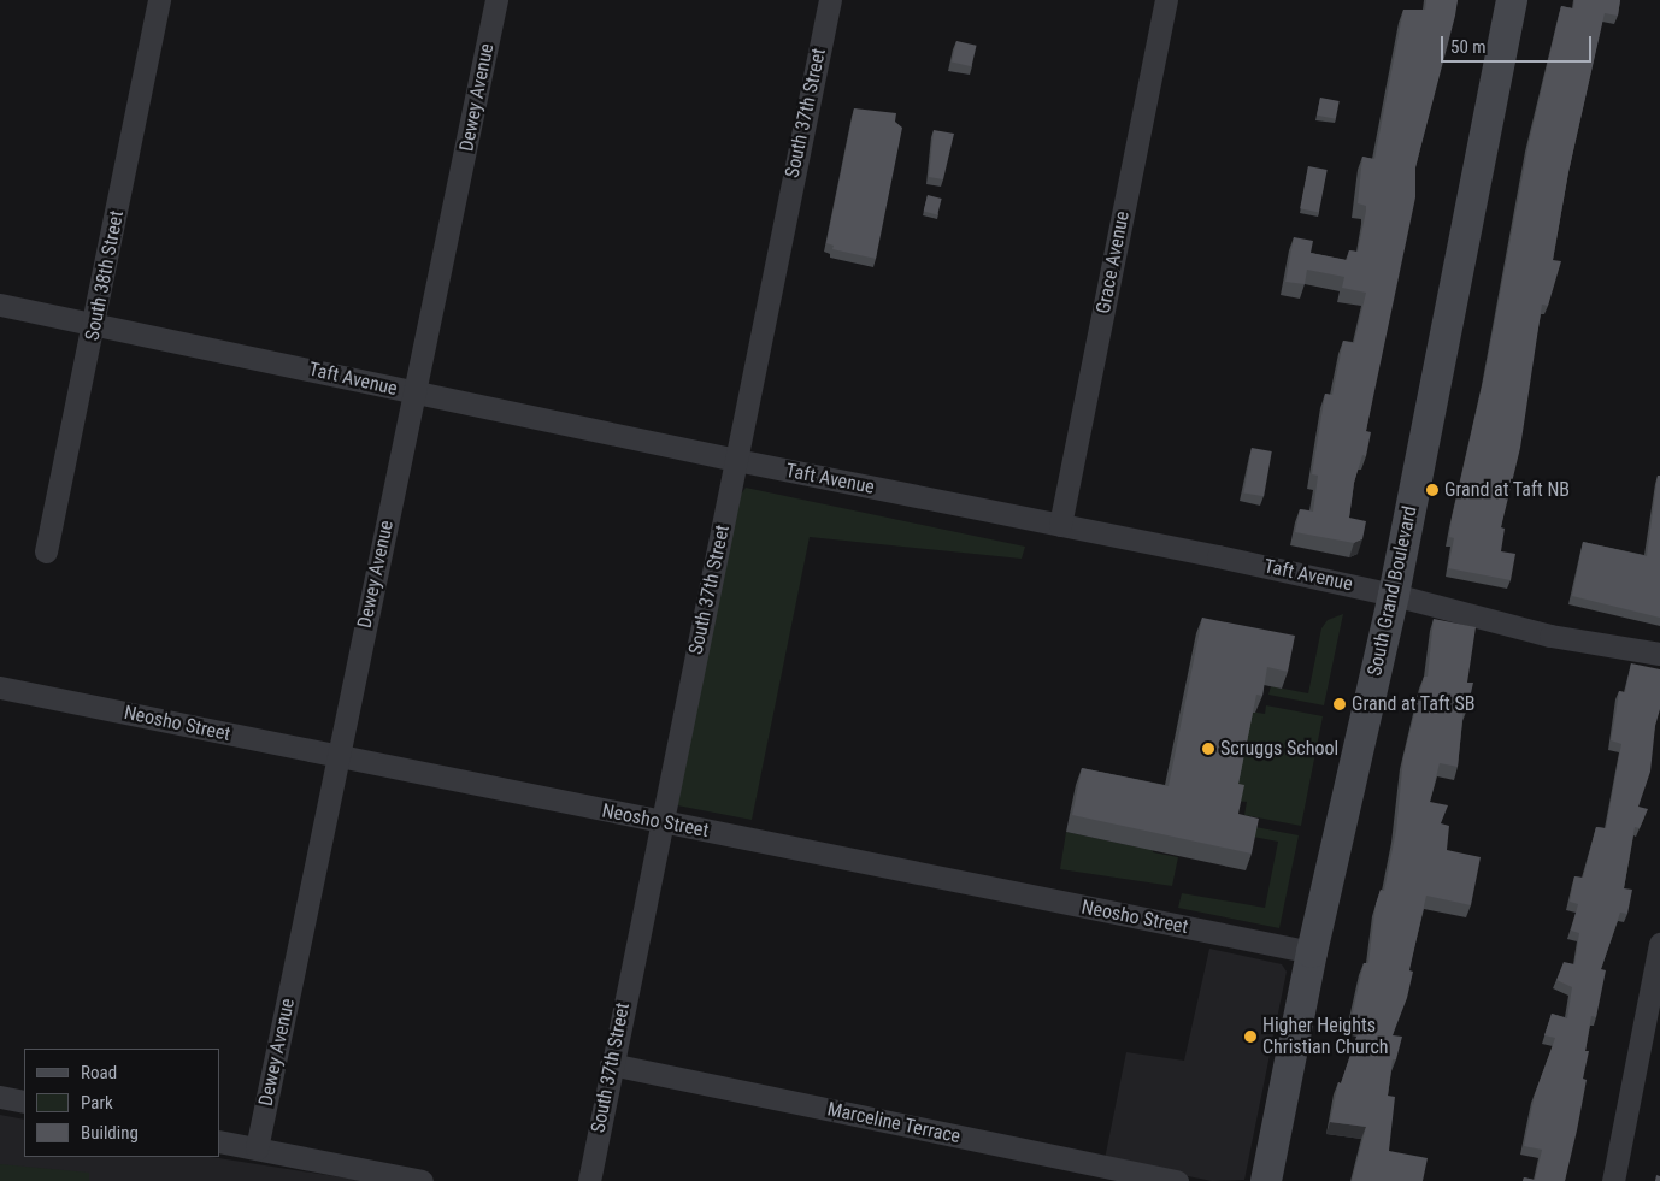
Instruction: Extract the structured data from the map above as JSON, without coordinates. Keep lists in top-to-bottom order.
{
  "streets": {
    "main road": ["South Grand Boulevard"],
    "street": [
      "Dewey Avenue",
      "South 37th Street",
      "Grace Avenue",
      "South 38th Street",
      "Taft Avenue",
      "Neosho Street",
      "Marceline Terrace"
    ]
  },
  "crossings": [
    ["Dewey Avenue", "Taft Avenue"],
    ["Dewey Avenue", "Neosho Street"],
    ["South 37th Street", "Taft Avenue"],
    ["South 37th Street", "Neosho Street"],
    ["South 37th Street", "Marceline Terrace"],
    ["Grace Avenue", "Taft Avenue"],
    ["South 38th Street", "Taft Avenue"],
    ["Taft Avenue", "South Grand Boulevard"],
    ["South Grand Boulevard", "Neosho Street"]
  ],
  "places": [
    "Grand at Taft NB",
    "Grand at Taft SB",
    "Scruggs School",
    "Higher Heights Christian Church"
  ],
  "legend": ["Road", "Park", "Building"],
  "scale_bar": "50 m"
}
